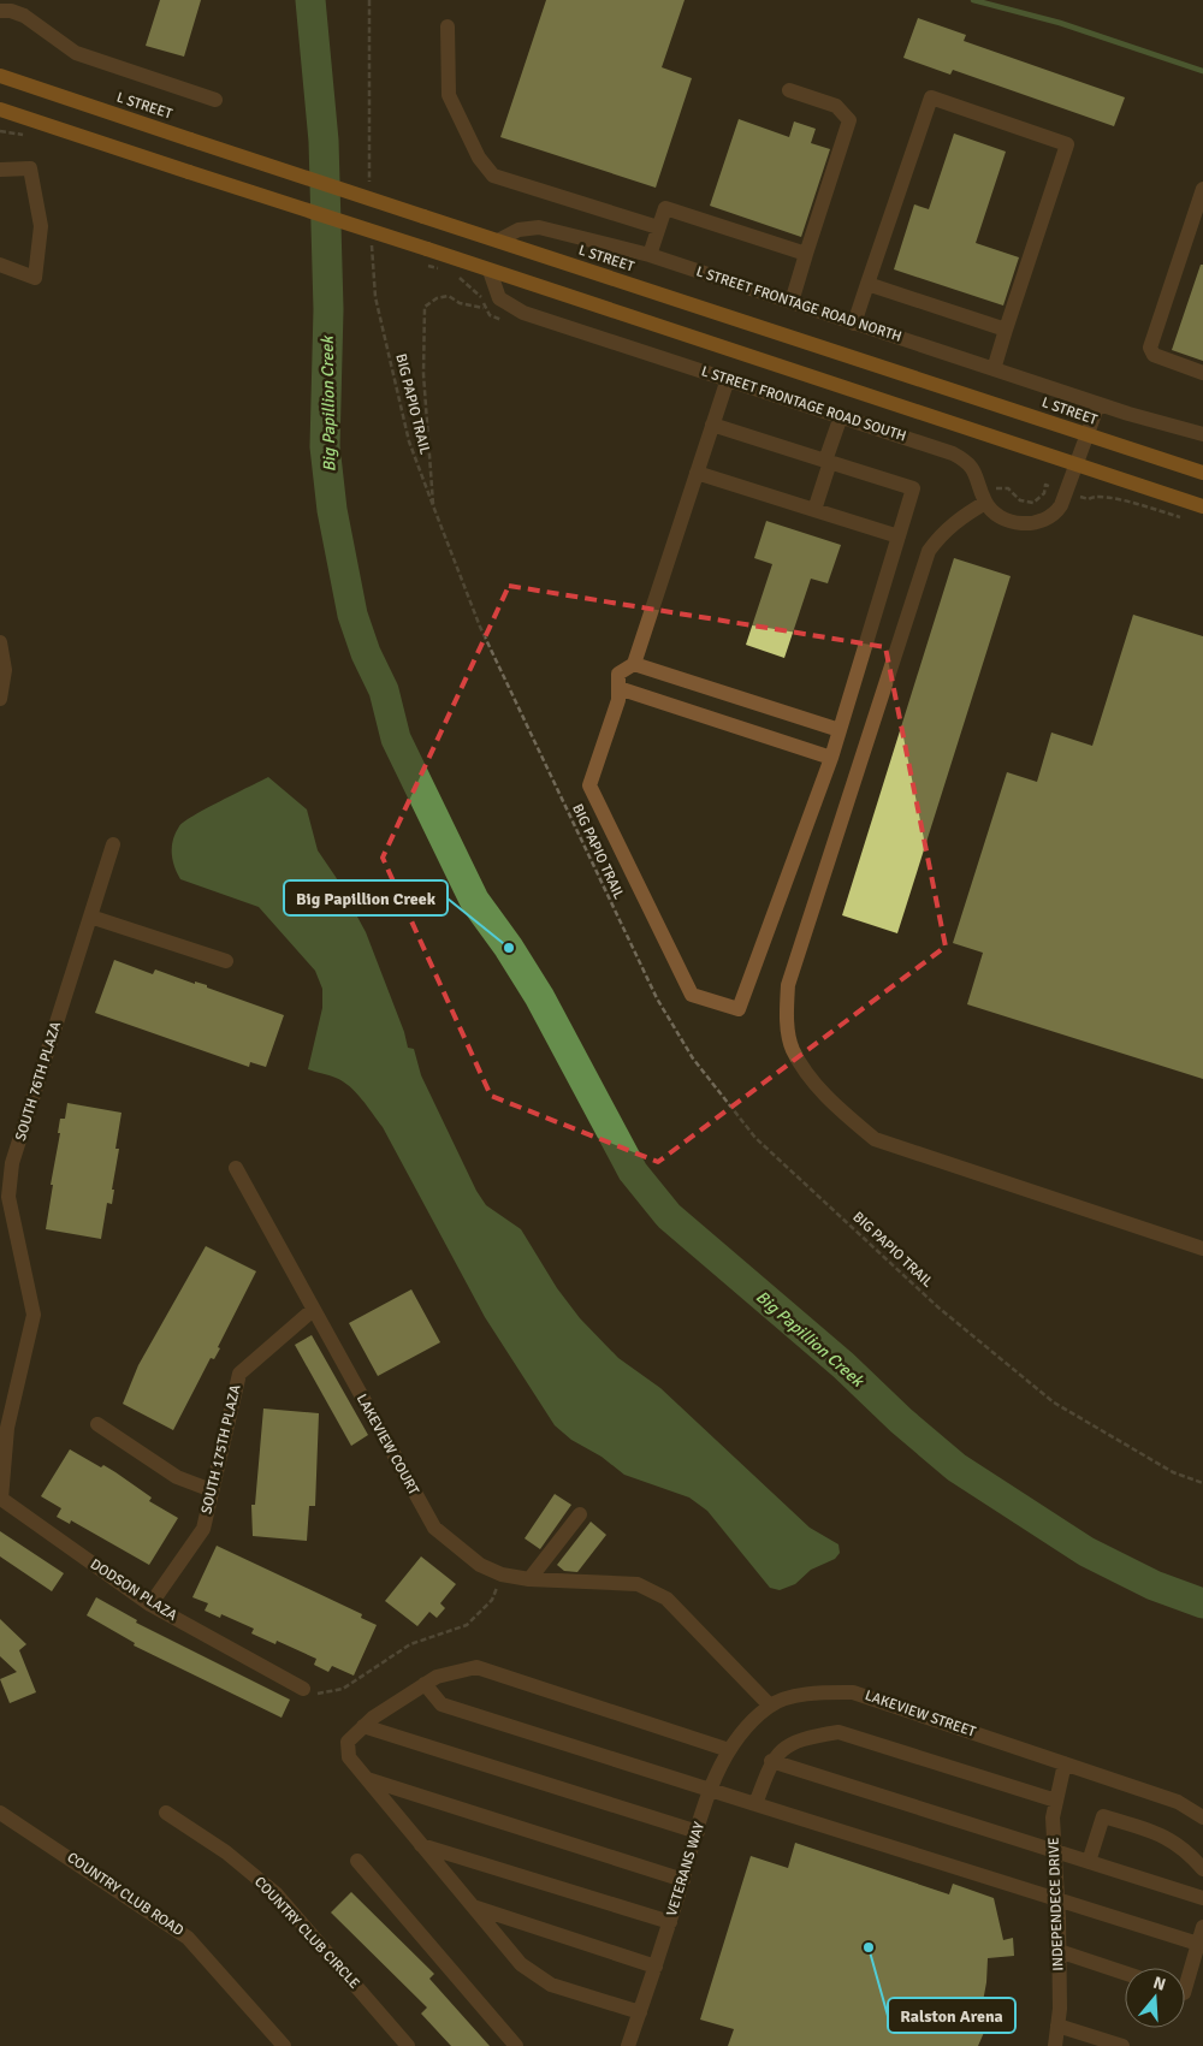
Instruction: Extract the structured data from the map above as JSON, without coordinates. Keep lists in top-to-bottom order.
{
  "streets": {
    "main road": ["L STREET"],
    "street": [
      "L STREET FRONTAGE ROAD NORTH",
      "L STREET FRONTAGE ROAD SOUTH",
      "SOUTH 76TH PLAZA",
      "LAKEVIEW COURT",
      "SOUTH 175TH PLAZA",
      "DODSON PLAZA",
      "LAKEVIEW STREET",
      "VETERANS WAY",
      "COUNTRY CLUB ROAD",
      "INDEPENDECE DRIVE",
      "COUNTRY CLUB CIRCLE"
    ],
    "path": ["BIG PAPIO TRAIL"]
  },
  "crossings": [
    ["L STREET", "L STREET FRONTAGE ROAD NORTH"],
    ["SOUTH 76TH PLAZA", "DODSON PLAZA"],
    ["LAKEVIEW COURT", "SOUTH 175TH PLAZA"],
    ["LAKEVIEW COURT", "LAKEVIEW STREET"],
    ["LAKEVIEW COURT", "VETERANS WAY"],
    ["SOUTH 175TH PLAZA", "DODSON PLAZA"],
    ["LAKEVIEW STREET", "VETERANS WAY"],
    ["LAKEVIEW STREET", "INDEPENDECE DRIVE"]
  ],
  "water": ["Big Papillion Creek"],
  "places": ["Big Papillion Creek", "Ralston Arena"],
  "north": "top"
}
